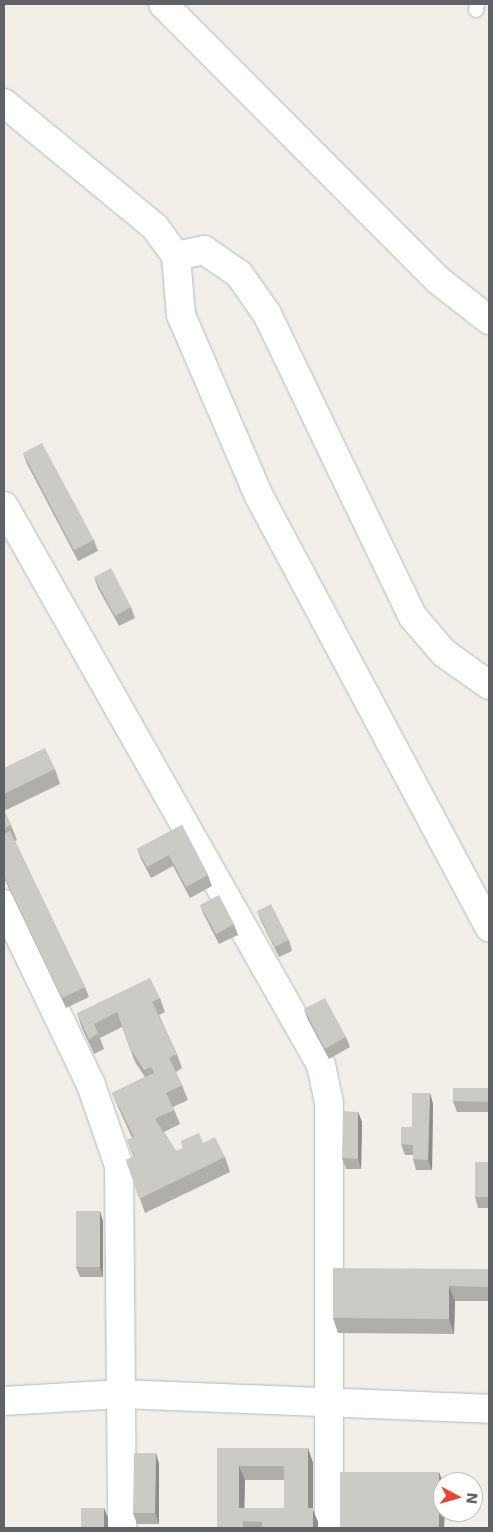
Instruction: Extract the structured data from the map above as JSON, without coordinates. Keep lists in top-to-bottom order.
{
  "north": "right"
}
